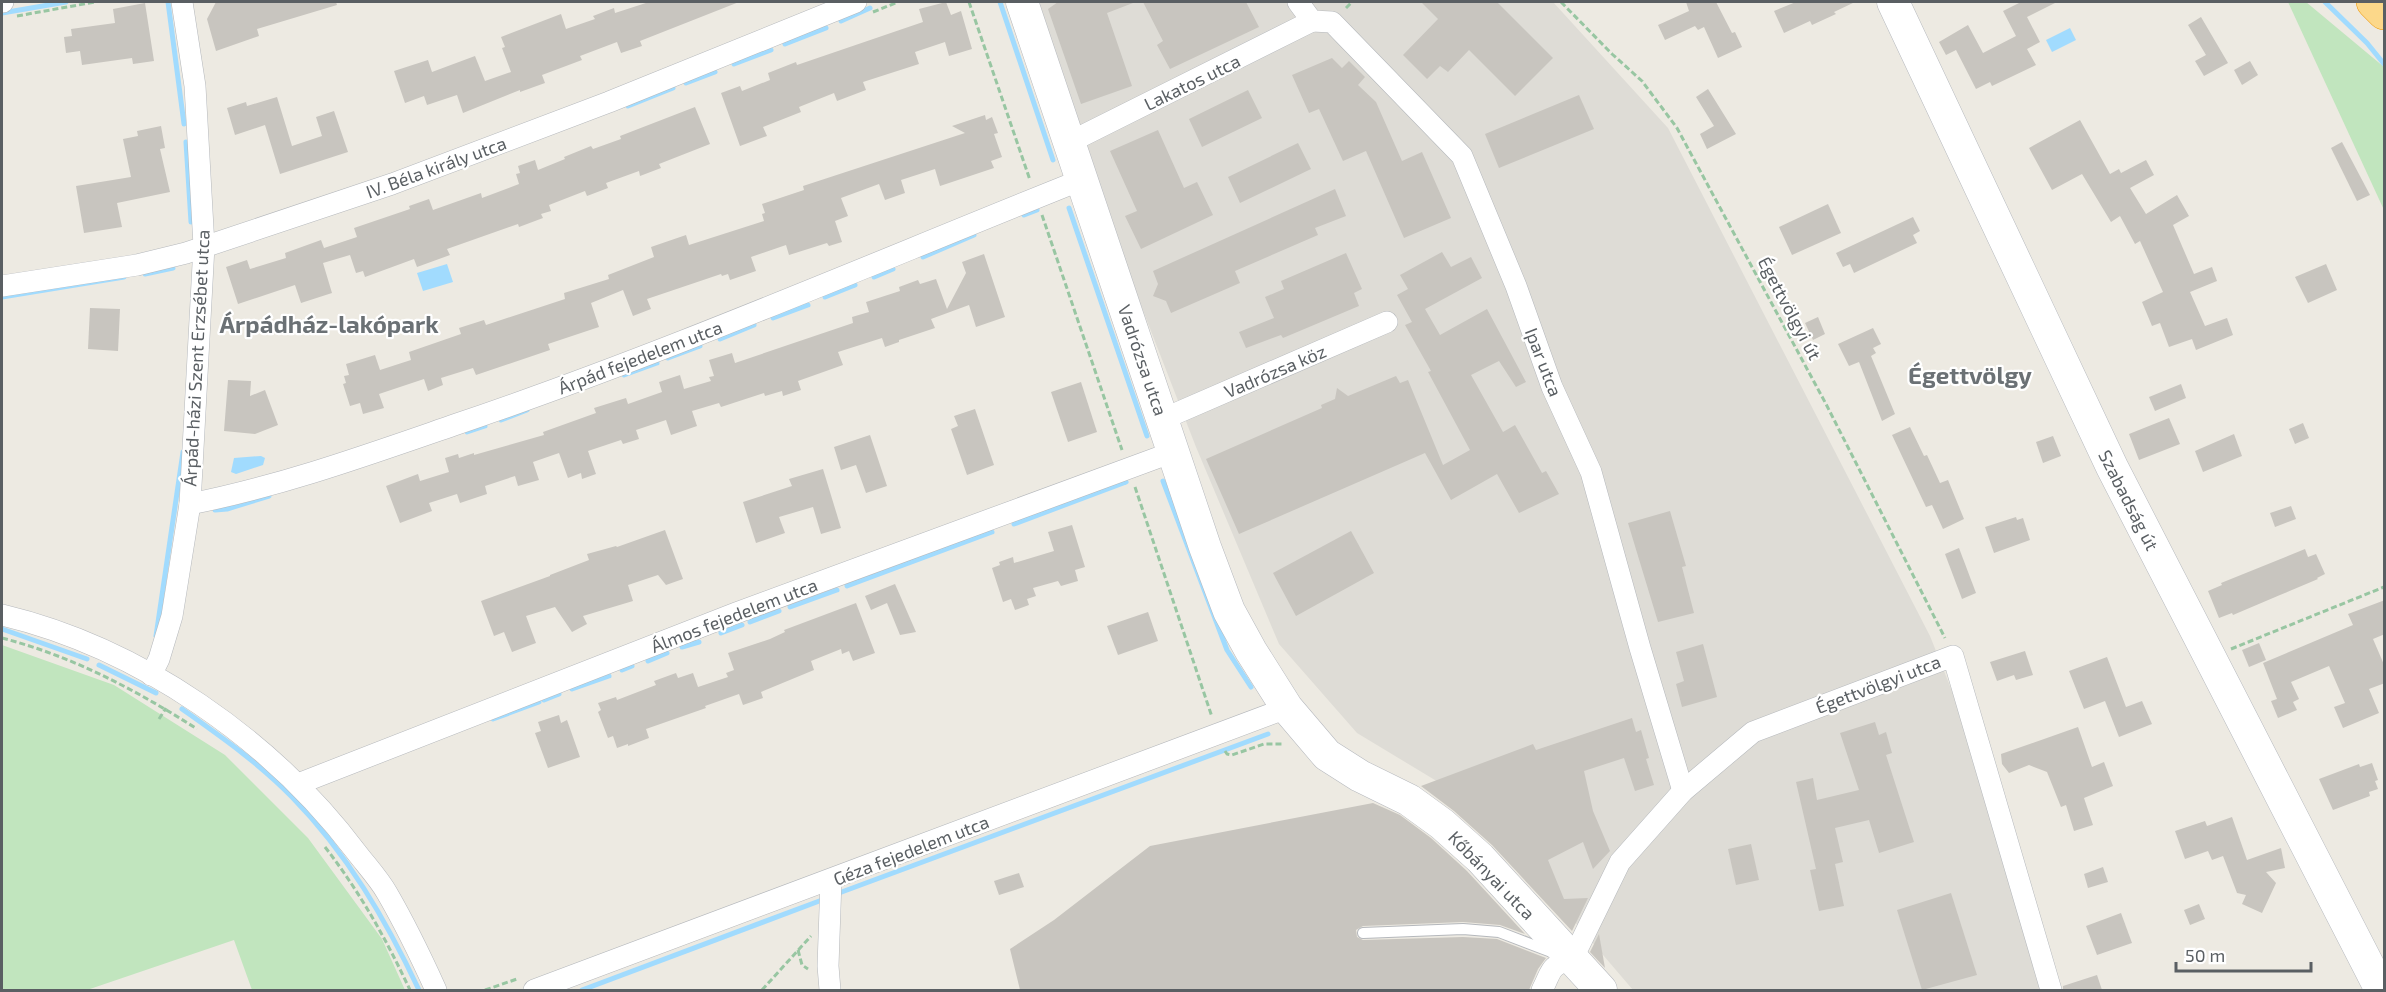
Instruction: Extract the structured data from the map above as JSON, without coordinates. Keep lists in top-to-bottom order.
{
  "streets": {
    "street": [
      "Lakatos utca",
      "IV. Béla király utca",
      "Árpád fejedelem utca",
      "Árpád-házi Szent Erzsébet utca",
      "Vadrózsa utca",
      "Ipar utca",
      "Vadrózsa köz",
      "Szabadság út",
      "Álmos fejedelem utca",
      "Égettvölgyi utca",
      "Géza fejedelem utca",
      "Kőbányai utca"
    ],
    "path": ["Égettvölgyi út"]
  },
  "crossings": [
    ["Lakatos utca", "Vadrózsa utca"],
    ["Lakatos utca", "Ipar utca"],
    ["IV. Béla király utca", "Árpád-házi Szent Erzsébet utca"],
    ["Égettvölgyi út", "Égettvölgyi utca"],
    ["Árpád fejedelem utca", "Árpád-házi Szent Erzsébet utca"],
    ["Árpád fejedelem utca", "Vadrózsa utca"],
    ["Vadrózsa utca", "Vadrózsa köz"],
    ["Vadrózsa utca", "Álmos fejedelem utca"],
    ["Vadrózsa utca", "Géza fejedelem utca"],
    ["Vadrózsa utca", "Kőbányai utca"],
    ["Ipar utca", "Égettvölgyi utca"],
    ["Égettvölgyi utca", "Kőbányai utca"],
    ["Géza fejedelem utca", "Kőbányai utca"]
  ],
  "districts": ["Árpádház-lakópark", "Égettvölgy"],
  "scale_bar": "50 m"
}
